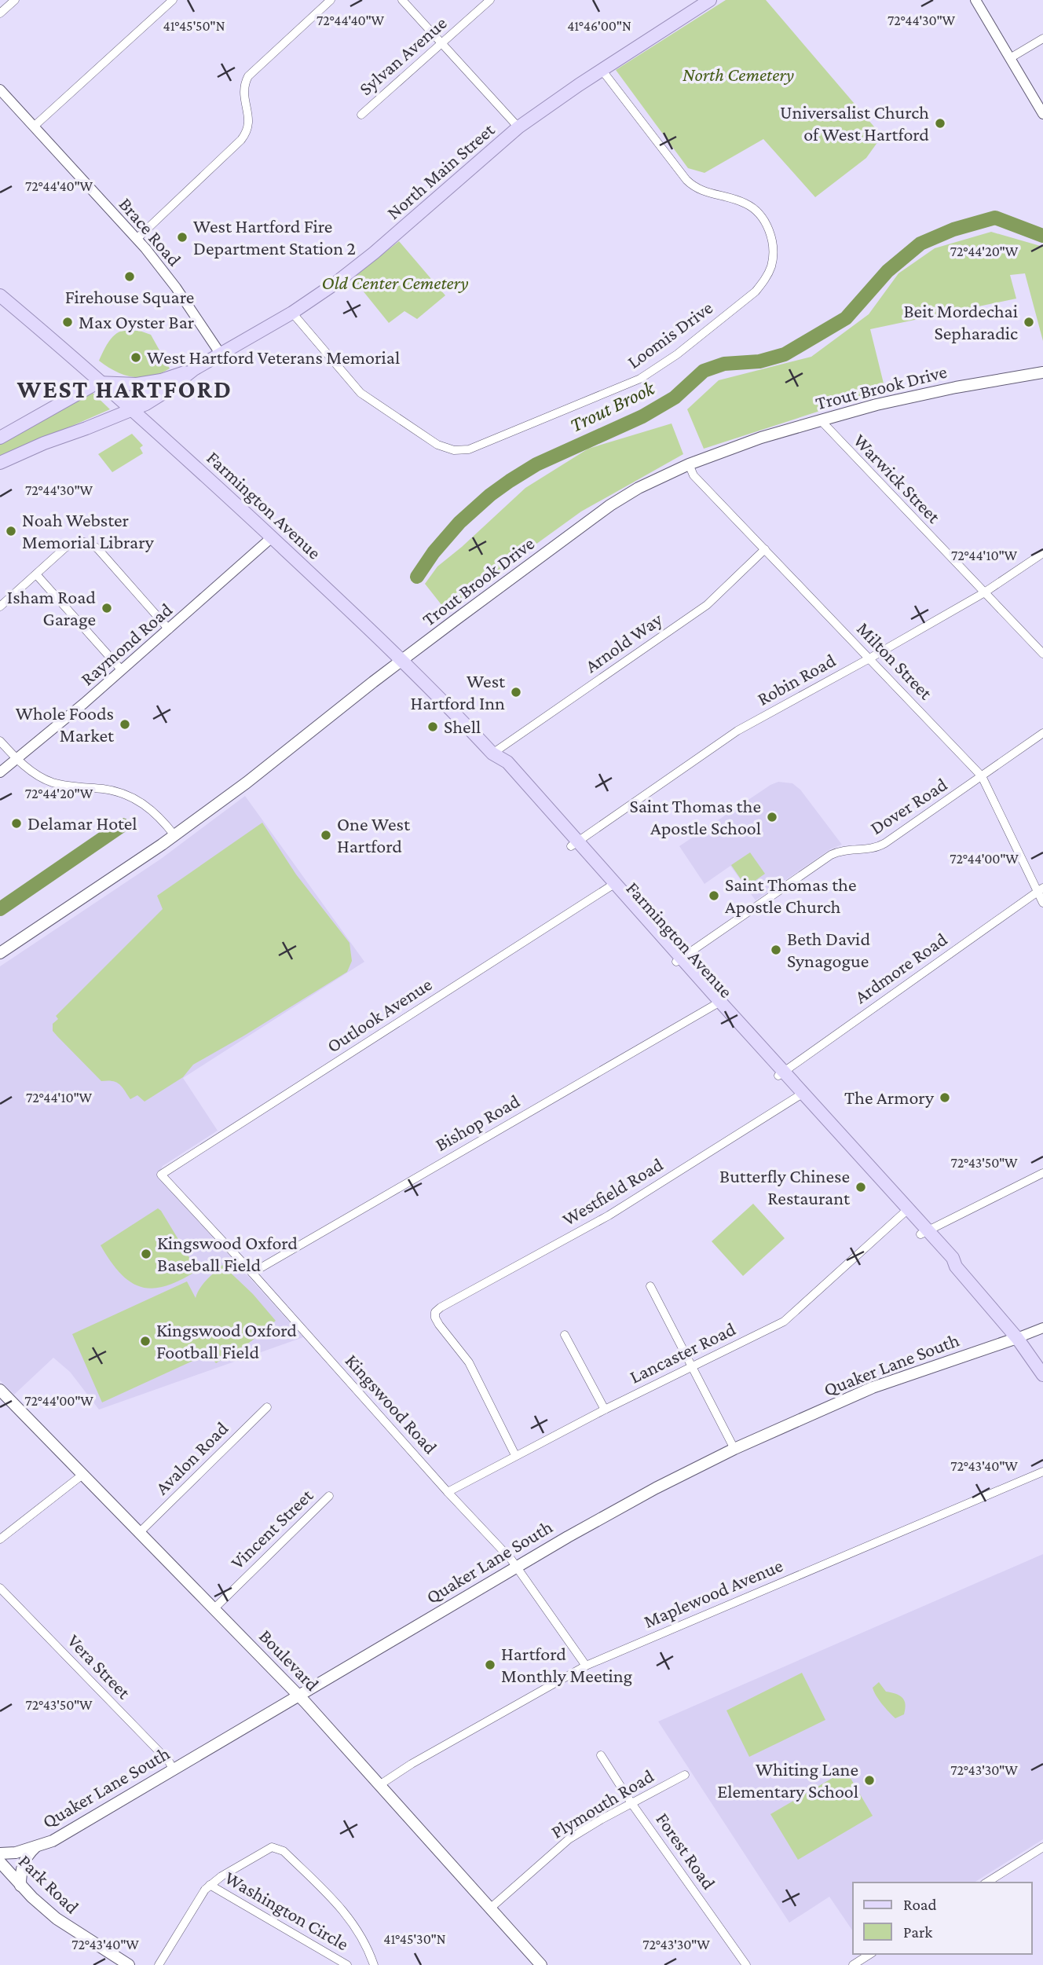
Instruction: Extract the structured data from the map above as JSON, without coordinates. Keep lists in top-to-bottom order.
{
  "streets": {
    "main road": [
      "North Main Street",
      "Trout Brook Drive",
      "Farmington Avenue",
      "Quaker Lane South",
      "Boulevard",
      "Park Road"
    ],
    "street": [
      "Sylvan Avenue",
      "Brace Road",
      "Loomis Drive",
      "Warwick Street",
      "Arnold Way",
      "Raymond Road",
      "Milton Street",
      "Robin Road",
      "Dover Road",
      "Ardmore Road",
      "Outlook Avenue",
      "Bishop Road",
      "Westfield Road",
      "Lancaster Road",
      "Kingswood Road",
      "Avalon Road",
      "Vincent Street",
      "Maplewood Avenue",
      "Vera Street",
      "Plymouth Road",
      "Forest Road",
      "Washington Circle"
    ]
  },
  "crossings": [
    ["North Main Street", "Brace Road"],
    ["North Main Street", "Loomis Drive"],
    ["North Main Street", "Farmington Avenue"],
    ["Trout Brook Drive", "Warwick Street"],
    ["Trout Brook Drive", "Farmington Avenue"],
    ["Trout Brook Drive", "Milton Street"],
    ["Warwick Street", "Robin Road"],
    ["Farmington Avenue", "Arnold Way"],
    ["Farmington Avenue", "Raymond Road"],
    ["Farmington Avenue", "Robin Road"],
    ["Farmington Avenue", "Dover Road"],
    ["Farmington Avenue", "Ardmore Road"],
    ["Farmington Avenue", "Outlook Avenue"],
    ["Farmington Avenue", "Bishop Road"],
    ["Farmington Avenue", "Westfield Road"],
    ["Farmington Avenue", "Lancaster Road"],
    ["Farmington Avenue", "Quaker Lane South"],
    ["Arnold Way", "Milton Street"],
    ["Milton Street", "Robin Road"],
    ["Milton Street", "Dover Road"],
    ["Milton Street", "Ardmore Road"],
    ["Outlook Avenue", "Kingswood Road"],
    ["Bishop Road", "Kingswood Road"],
    ["Westfield Road", "Lancaster Road"],
    ["Lancaster Road", "Kingswood Road"],
    ["Quaker Lane South", "Kingswood Road"],
    ["Quaker Lane South", "Boulevard"],
    ["Quaker Lane South", "Vera Street"],
    ["Kingswood Road", "Maplewood Avenue"],
    ["Avalon Road", "Boulevard"],
    ["Vincent Street", "Boulevard"],
    ["Maplewood Avenue", "Boulevard"],
    ["Boulevard", "Plymouth Road"],
    ["Plymouth Road", "Forest Road"]
  ],
  "districts": ["WEST HARTFORD"],
  "water": ["Trout Brook"],
  "parks": ["North Cemetery", "Old Center Cemetery"],
  "places": [
    "Universalist Church of West Hartford",
    "West Hartford Fire Department Station 2",
    "Firehouse Square",
    "Max Oyster Bar",
    "Beit Mordechai Sepharadic",
    "West Hartford Veterans Memorial",
    "Noah Webster Memorial Library",
    "Isham Road Garage",
    "West Hartford Inn",
    "Whole Foods Market",
    "Shell",
    "Saint Thomas the Apostle School",
    "Delamar Hotel",
    "One West Hartford",
    "Saint Thomas the Apostle Church",
    "Beth David Synagogue",
    "The Armory",
    "Butterfly Chinese Restaurant",
    "Kingswood Oxford Baseball Field",
    "Kingswood Oxford Football Field",
    "Hartford Monthly Meeting",
    "Whiting Lane Elementary School"
  ],
  "legend": ["Road", "Park"],
  "coordinates": [
    "72°44'40\"W",
    "72°44'30\"W",
    "41°45'50\"N",
    "41°46'00\"N",
    "72°44'20\"W",
    "72°44'10\"W",
    "72°44'00\"W",
    "72°43'50\"W",
    "72°43'40\"W",
    "72°43'30\"W",
    "41°45'30\"N"
  ]
}
